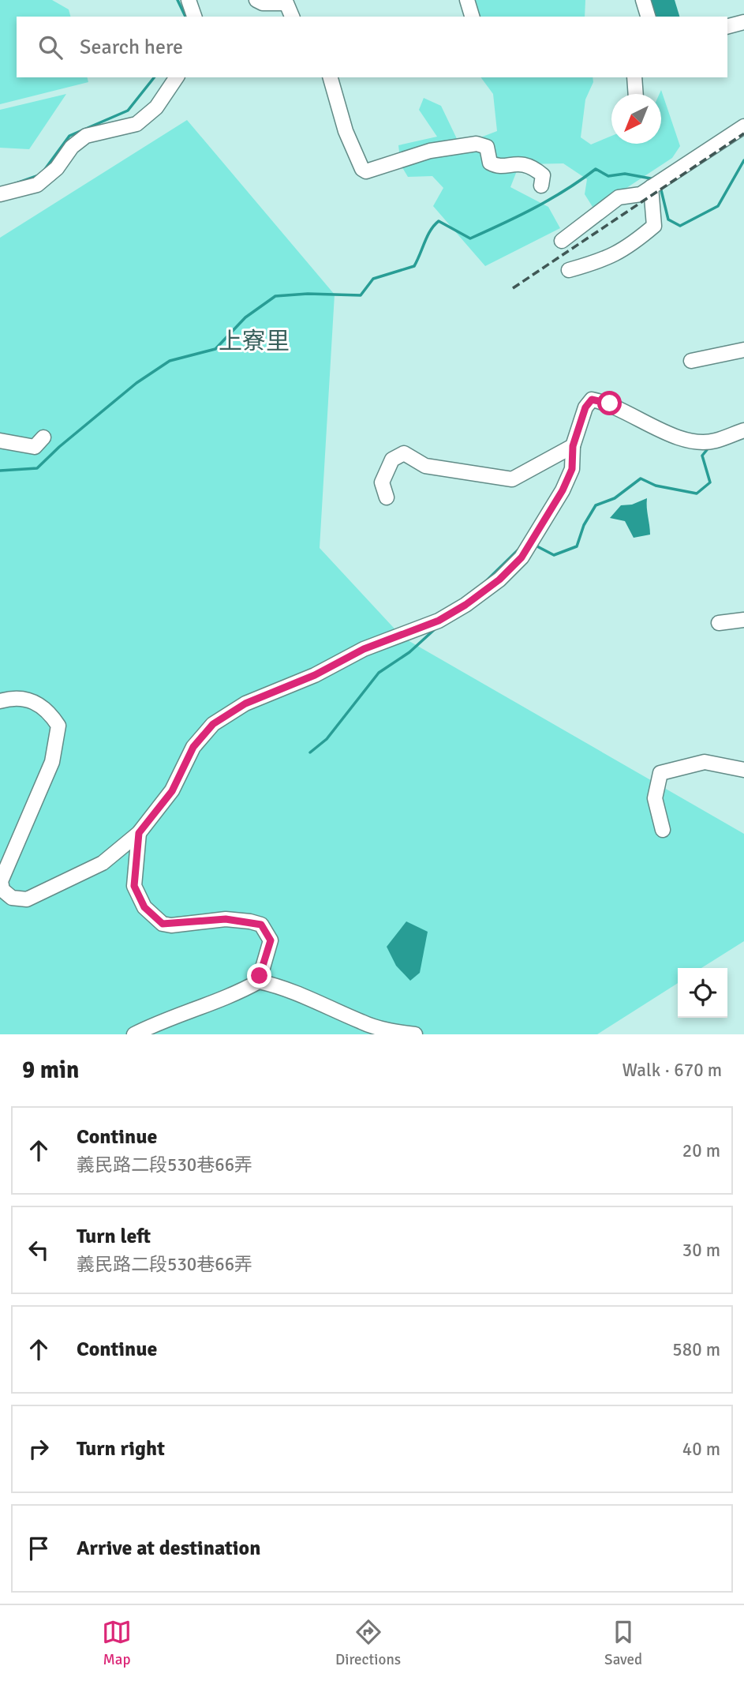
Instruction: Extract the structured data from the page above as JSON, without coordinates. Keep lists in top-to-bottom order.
{
  "districts": ["上寮里"],
  "north": "bottom left",
  "page": {
    "search": "Search here",
    "heading": ["9 min", "Walk · 670 m"],
    "list": [
      ["Continue", "義民路二段530巷66弄", "20 m"],
      ["Turn left", "義民路二段530巷66弄", "30 m"],
      ["Continue", "580 m"],
      ["Turn right", "40 m"],
      "Arrive at destination"
    ],
    "nav": ["Map", "Directions", "Saved"]
  }
}
